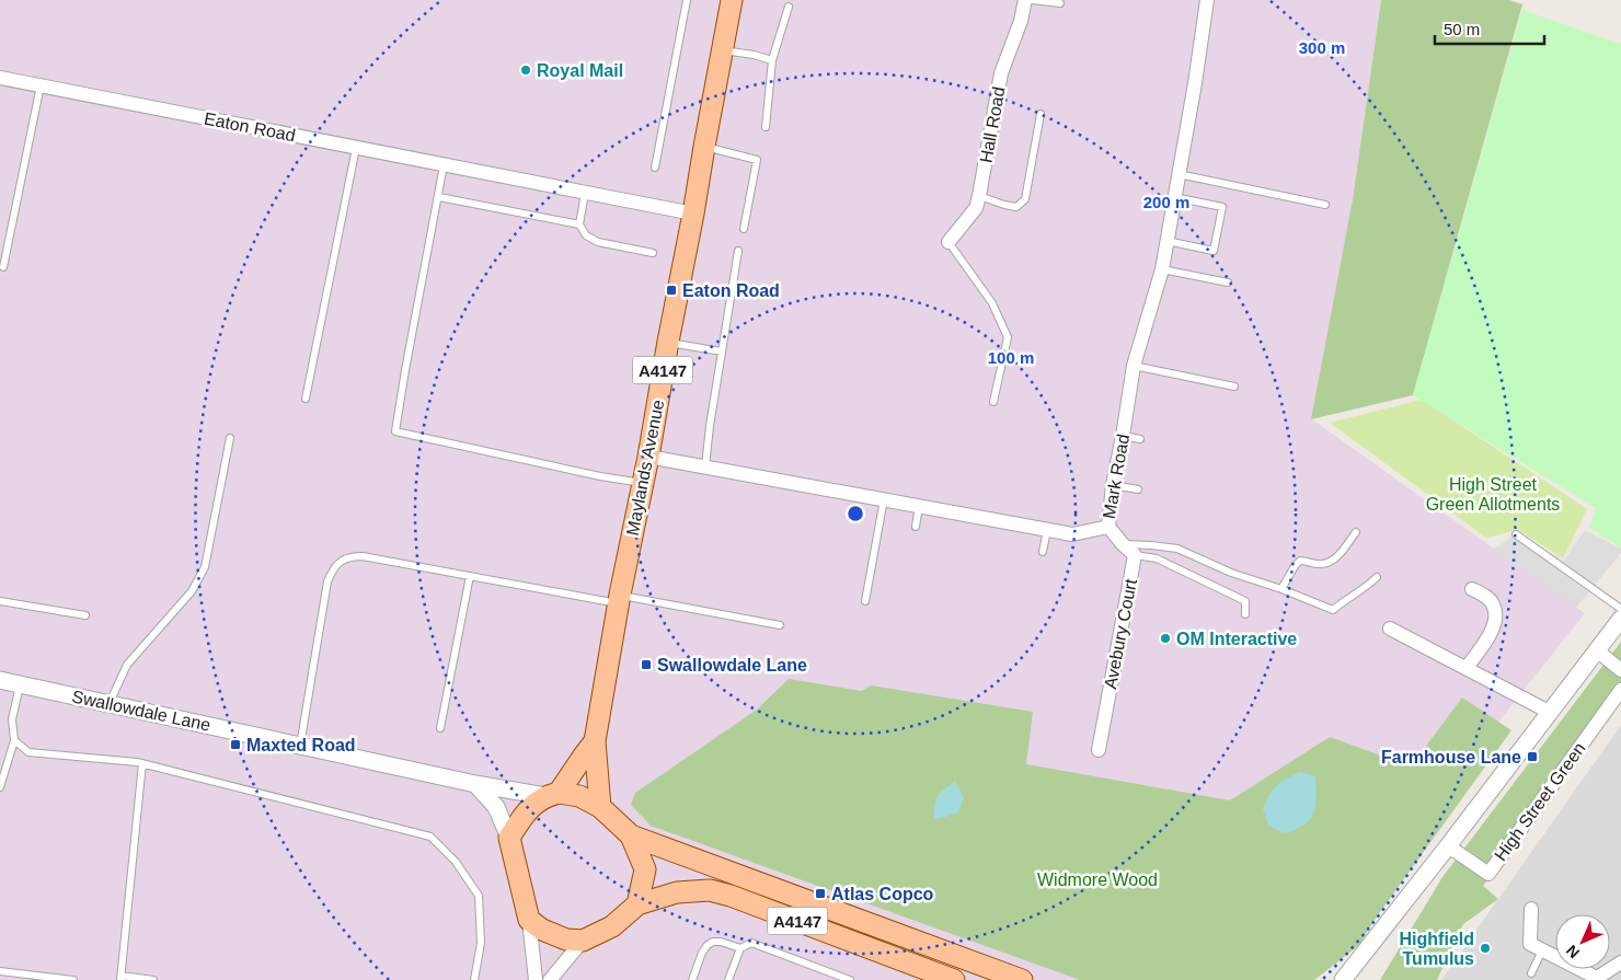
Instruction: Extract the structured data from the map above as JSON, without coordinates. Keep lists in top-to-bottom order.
{
  "streets": {
    "main road": ["A4147", "Maylands Avenue"],
    "street": [
      "Hall Road",
      "Eaton Road",
      "Mark Road",
      "Avebury Court",
      "Swallowdale Lane",
      "High Street Green"
    ]
  },
  "crossings": [
    ["Eaton Road", "Maylands Avenue"],
    ["A4147", "Maylands Avenue"],
    ["A4147", "Swallowdale Lane"],
    ["Maylands Avenue", "Mark Road"],
    ["Maylands Avenue", "Swallowdale Lane"],
    ["Mark Road", "Avebury Court"]
  ],
  "parks": ["High Street Green Allotments", "Widmore Wood"],
  "places": {
    "other": ["Royal Mail", "OM Interactive", "Highfield Tumulus"],
    "transit": [
      "Eaton Road",
      "Swallowdale Lane",
      "Maxted Road",
      "Farmhouse Lane",
      "Atlas Copco"
    ]
  },
  "scale_bar": "50 m",
  "north": "bottom left",
  "rings": ["300 m", "200 m", "100 m"]
}
